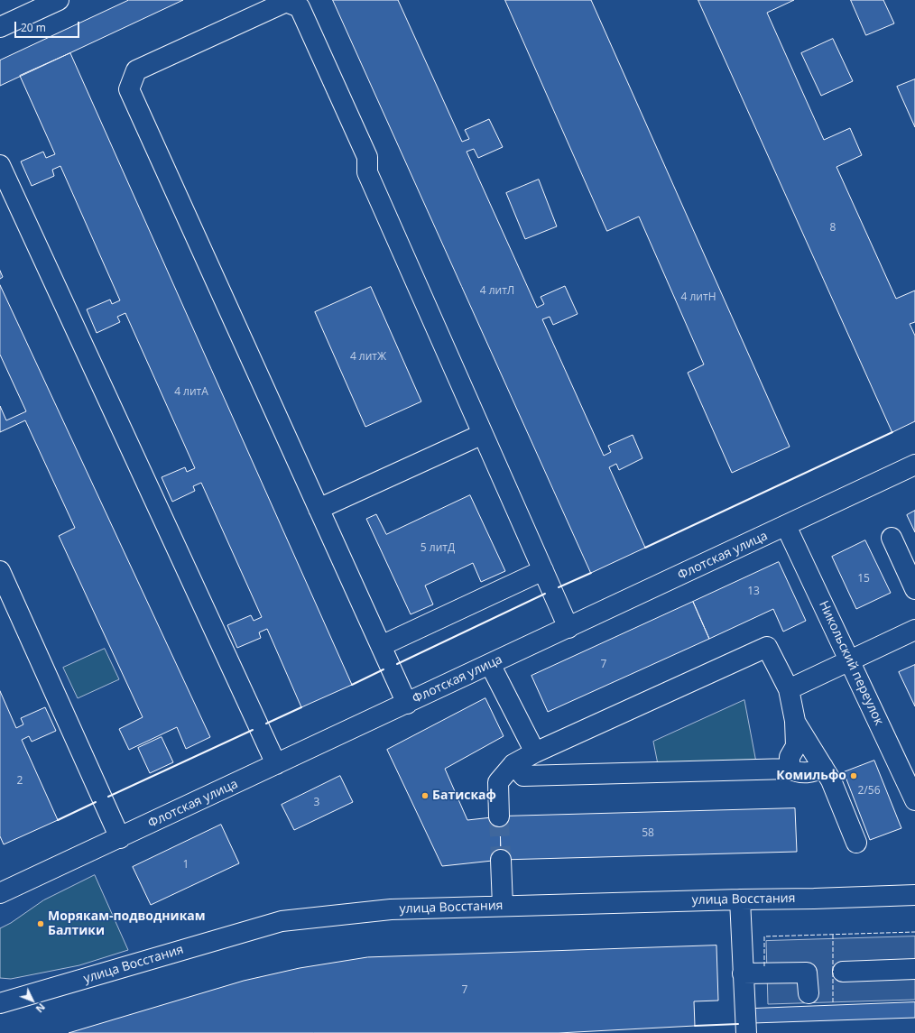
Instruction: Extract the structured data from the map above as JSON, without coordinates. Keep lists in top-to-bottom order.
{
  "streets": {
    "street": ["Флотская улица", "Никольский переулок", "улица Восстания"]
  },
  "crossings": [
    ["Флотская улица", "Никольский переулок"]
  ],
  "places": ["Комильфо", "Батискаф", "Морякам-подводникам Балтики"],
  "house_numbers": [
    "8",
    "4 литЛ",
    "4 литН",
    "4 литЖ",
    "4 литА",
    "5 литД",
    "15",
    "13",
    "7",
    "2",
    "2/56",
    "3",
    "58",
    "1",
    "7"
  ],
  "scale_bar": "20 m",
  "north": "bottom right"
}
